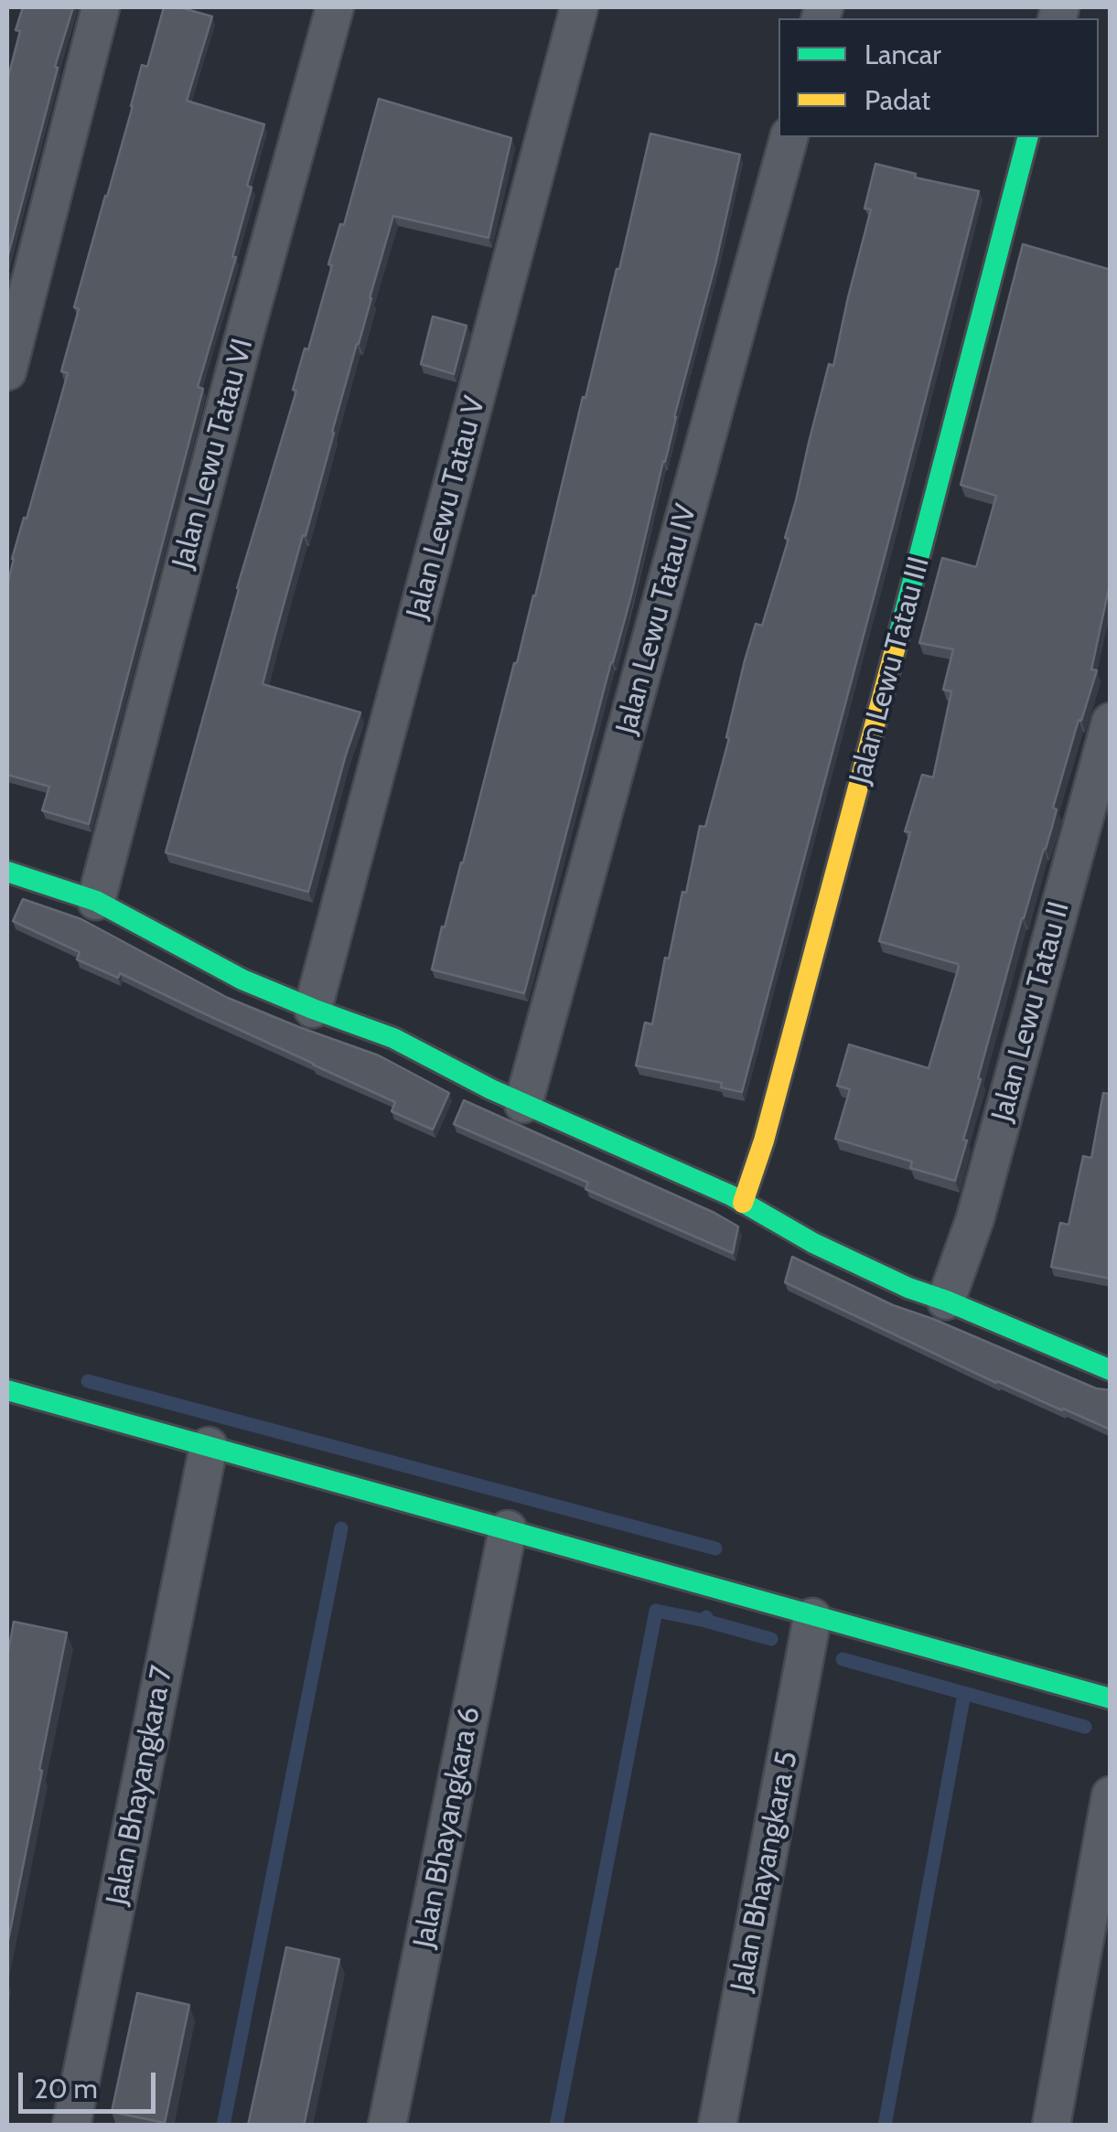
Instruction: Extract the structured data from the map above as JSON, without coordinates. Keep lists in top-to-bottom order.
{
  "streets": {
    "street": [
      "Jalan Lewu Tatau VI",
      "Jalan Lewu Tatau V",
      "Jalan Lewu Tatau IV",
      "Jalan Lewu Tatau III",
      "Jalan Lewu Tatau II",
      "Jalan Bhayangkara 7",
      "Jalan Bhayangkara 6",
      "Jalan Bhayangkara 5"
    ]
  },
  "legend": ["Lancar", "Padat"],
  "scale_bar": "20 m"
}
